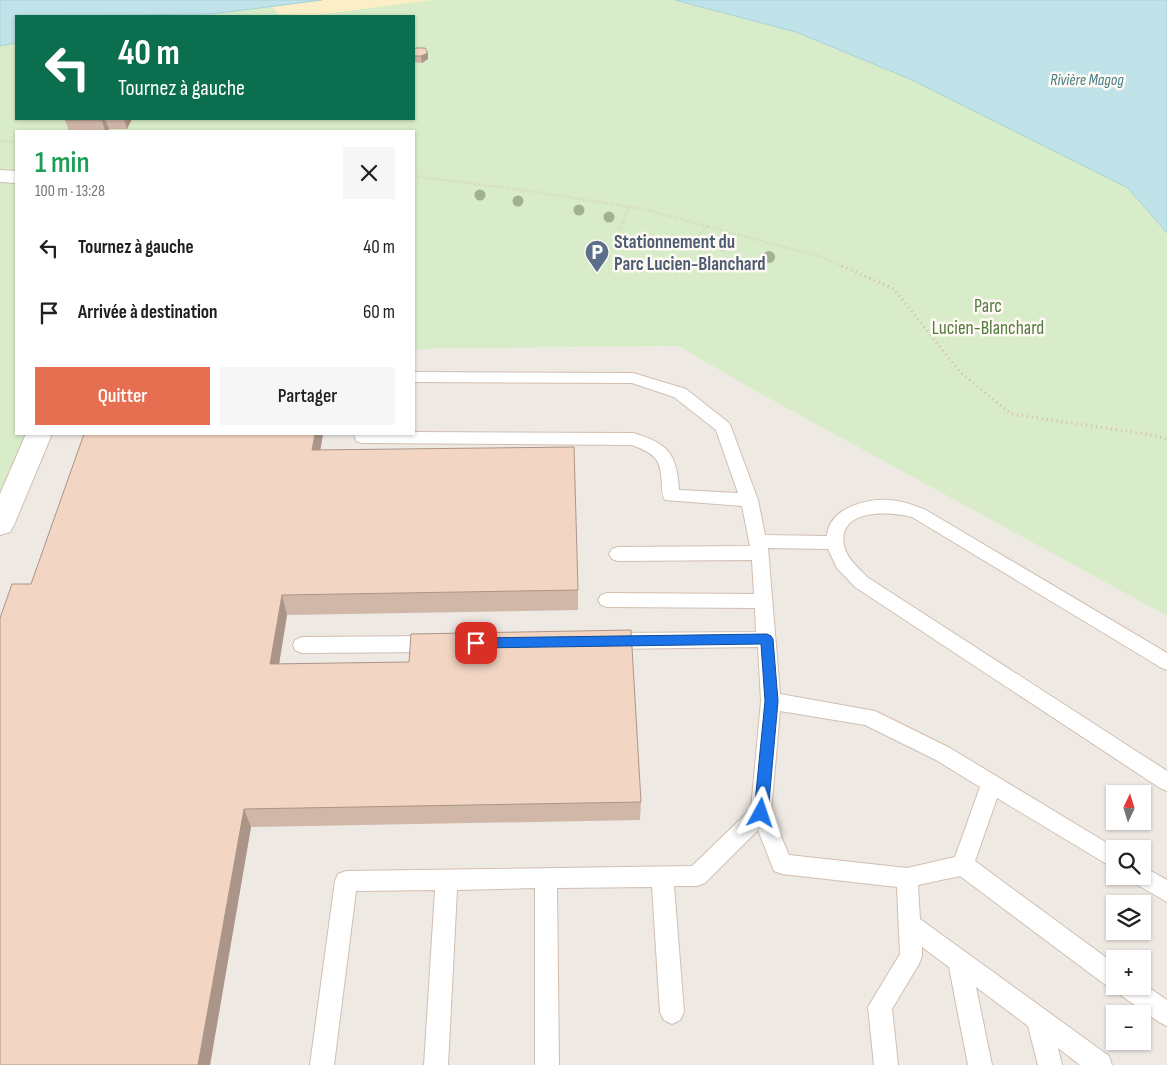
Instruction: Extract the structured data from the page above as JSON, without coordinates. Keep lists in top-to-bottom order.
{
  "water": ["Rivière Magog"],
  "parks": ["Parc Lucien-Blanchard"],
  "places": {
    "parking": ["Stationnement du Parc Lucien-Blanchard"]
  },
  "north": "top",
  "page": {
    "turn": ["40 m", "Tournez à gauche"],
    "heading": ["1 min", "100 m · 13:28"],
    "list": [
      {
        "name": "Tournez à gauche",
        "value": "40 m"
      },
      {
        "name": "Arrivée à destination",
        "value": "60 m"
      }
    ],
    "buttons": ["Quitter", "Partager"],
    "map_buttons": ["+", "−"]
  }
}
